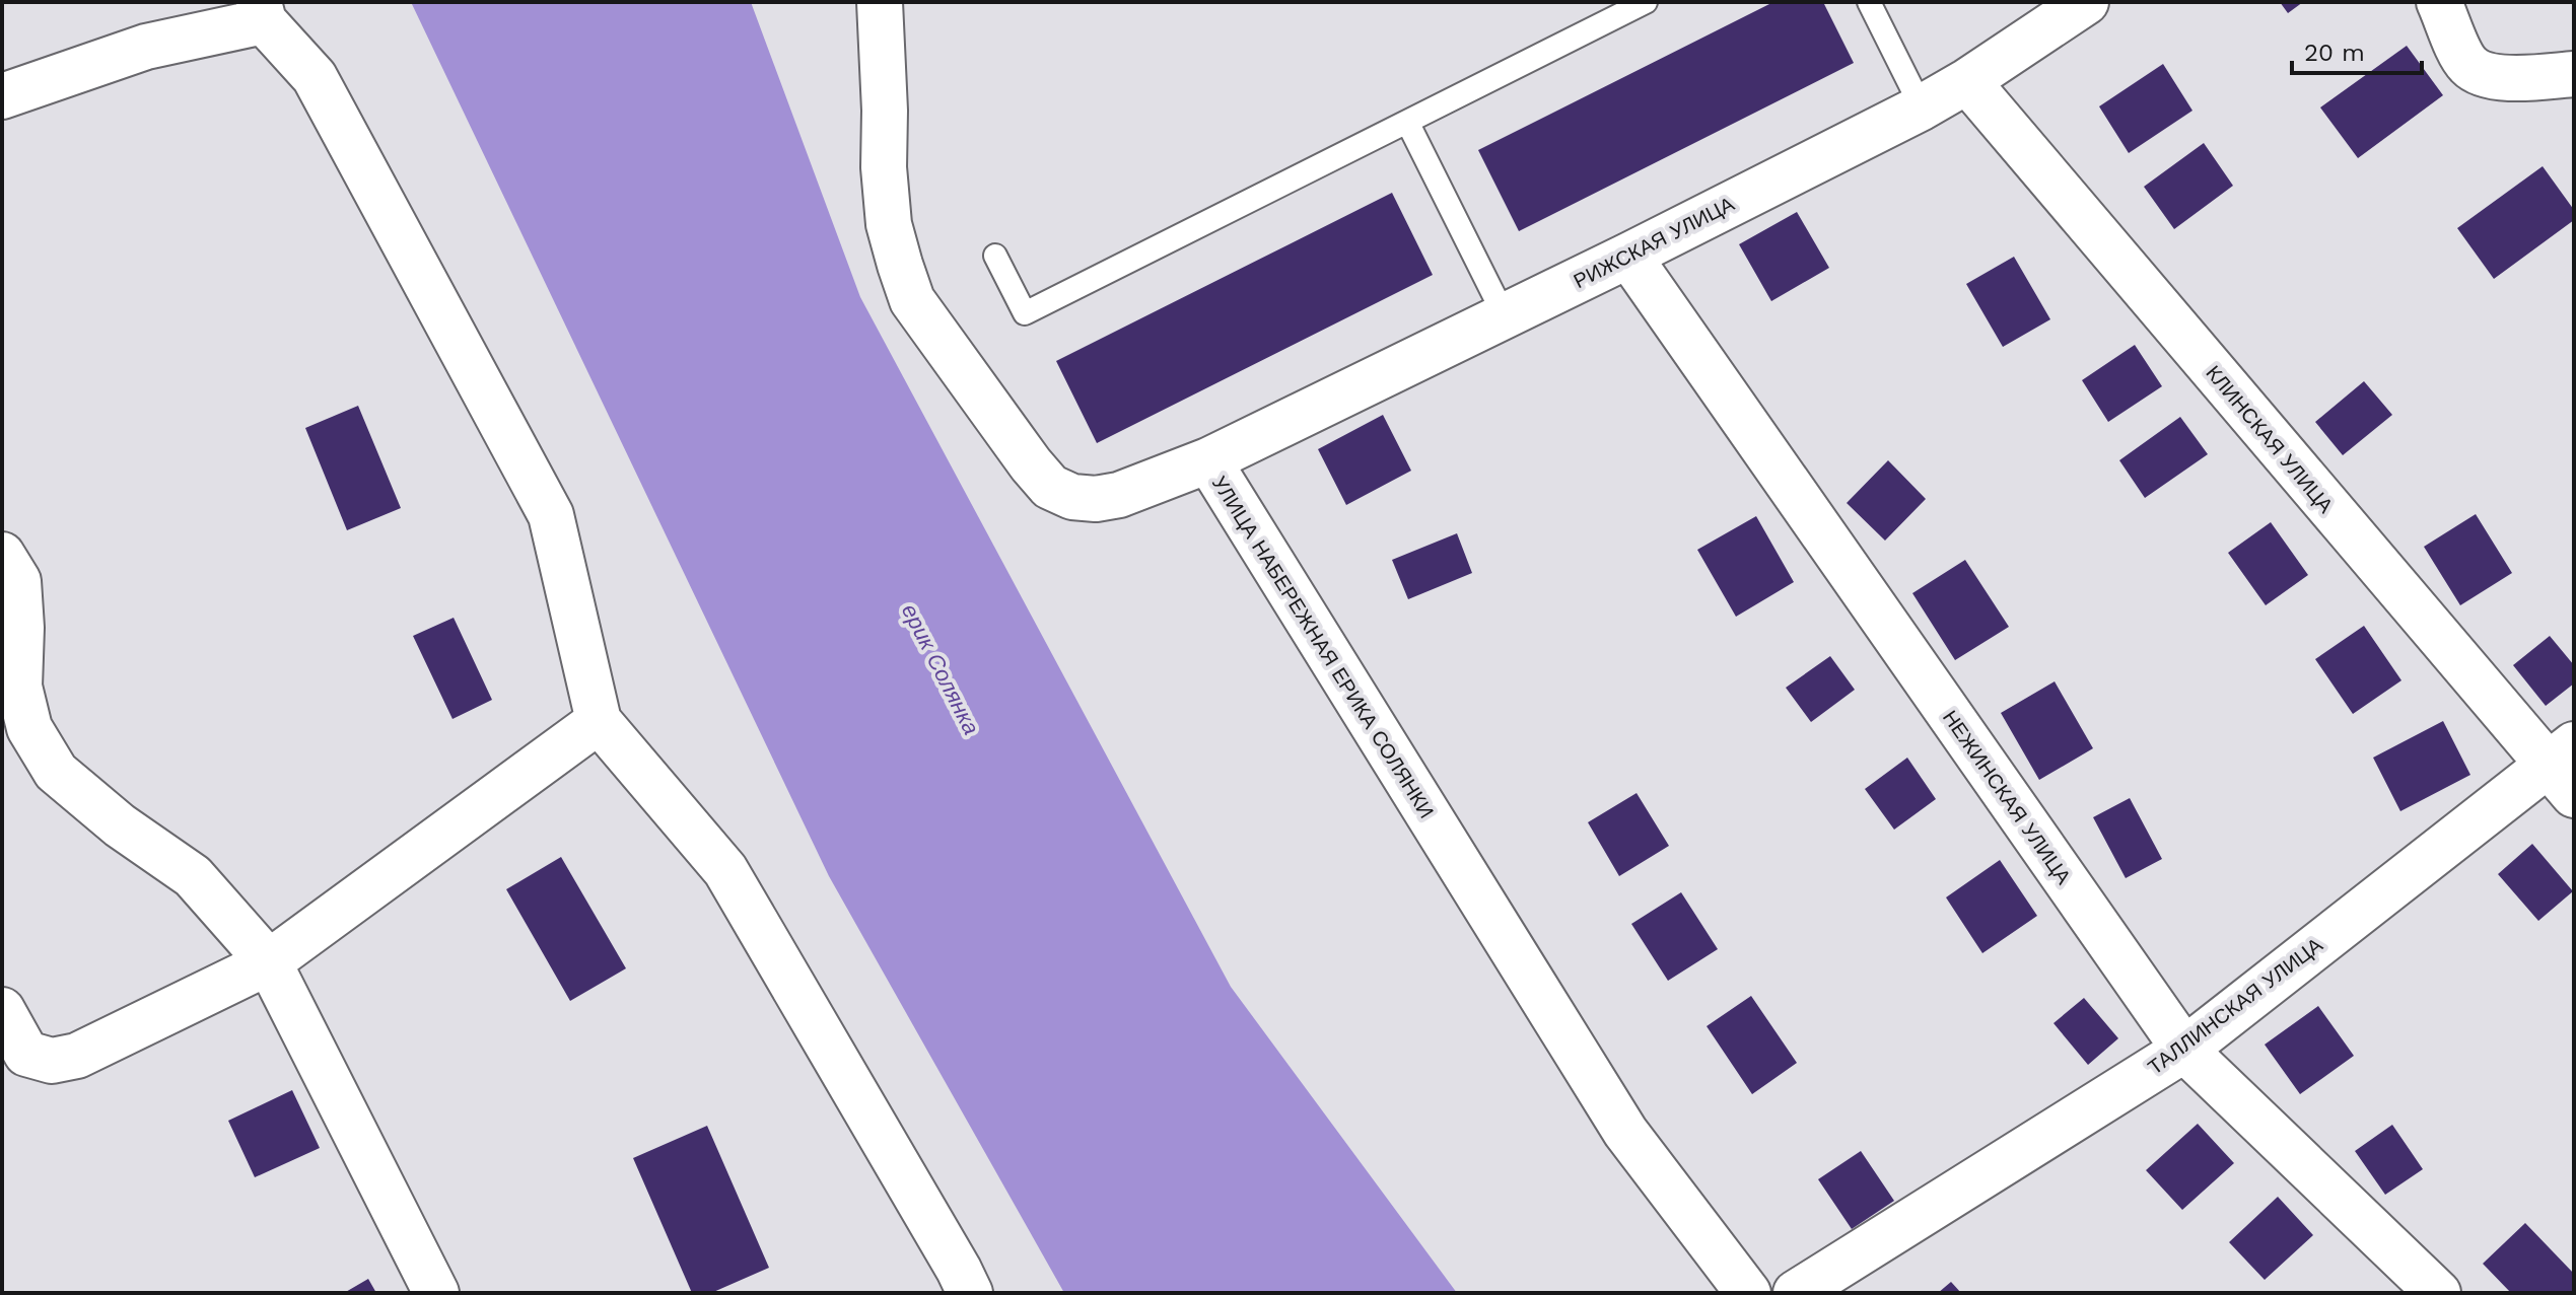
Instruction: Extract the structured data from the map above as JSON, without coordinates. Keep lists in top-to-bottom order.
{
  "streets": {
    "street": [
      "РИЖСКАЯ УЛИЦА",
      "КЛИНСКАЯ УЛИЦА",
      "УЛИЦА НАБЕРЕЖНАЯ ЕРИКА СОЛЯНКИ",
      "НЕЖИНСКАЯ УЛИЦА",
      "ТАЛЛИНСКАЯ УЛИЦА"
    ]
  },
  "crossings": [
    ["РИЖСКАЯ УЛИЦА", "КЛИНСКАЯ УЛИЦА"],
    ["РИЖСКАЯ УЛИЦА", "УЛИЦА НАБЕРЕЖНАЯ ЕРИКА СОЛЯНКИ"],
    ["РИЖСКАЯ УЛИЦА", "НЕЖИНСКАЯ УЛИЦА"],
    ["КЛИНСКАЯ УЛИЦА", "ТАЛЛИНСКАЯ УЛИЦА"],
    ["НЕЖИНСКАЯ УЛИЦА", "ТАЛЛИНСКАЯ УЛИЦА"]
  ],
  "water": ["ерик Солянка"],
  "scale_bar": "20 m"
}
